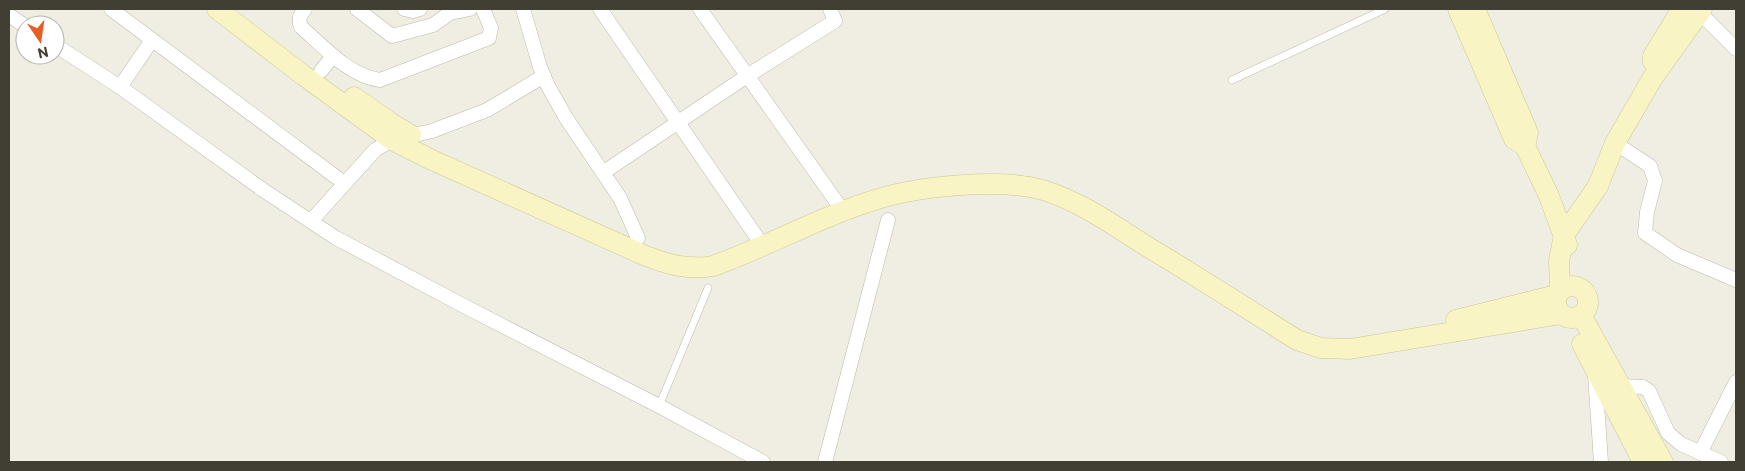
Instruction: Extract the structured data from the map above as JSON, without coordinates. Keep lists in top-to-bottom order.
{
  "north": "bottom"
}
